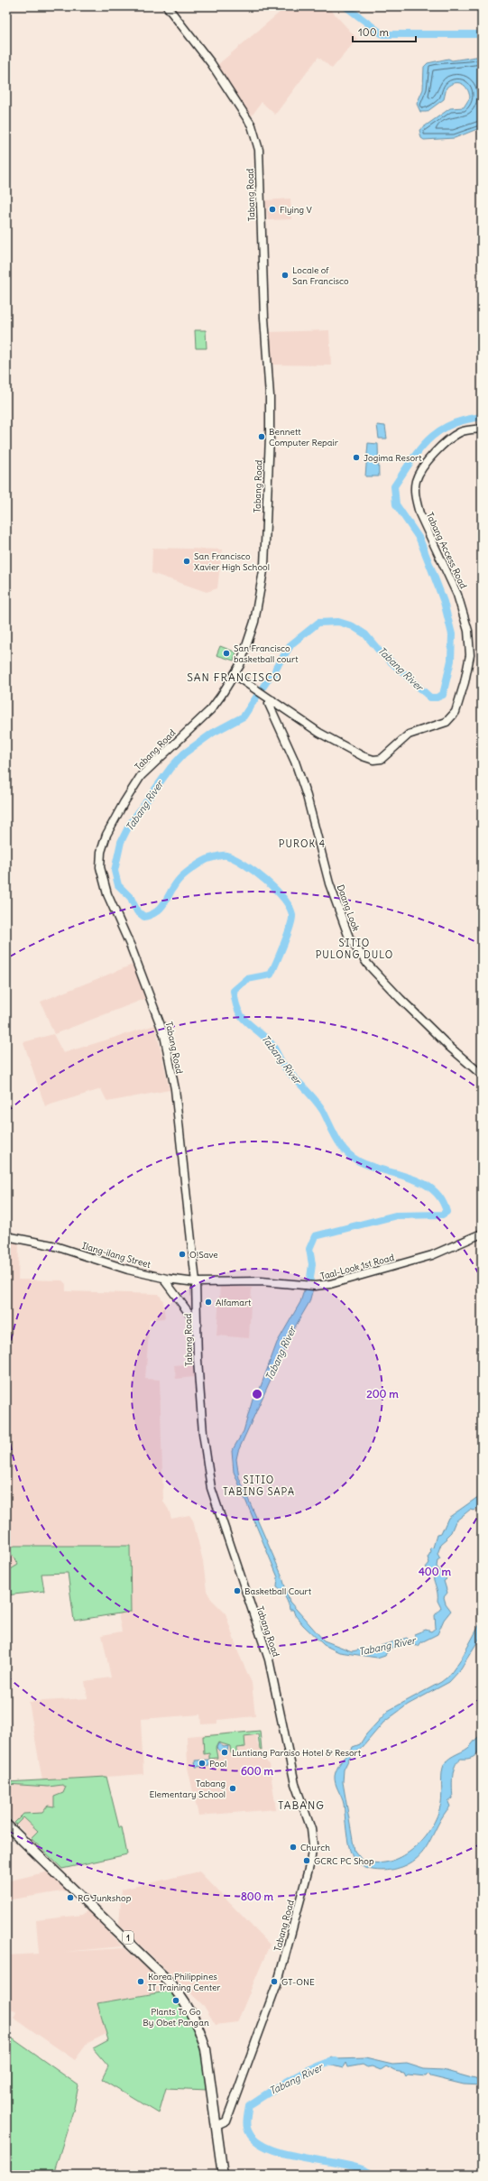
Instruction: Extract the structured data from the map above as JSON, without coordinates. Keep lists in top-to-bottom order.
{
  "streets": {
    "highway": ["1"],
    "main road": [
      "Tabang Road",
      "Tabang Access Road",
      "Daang Look",
      "Ilang-ilang Street",
      "Taal-Look 1st Road"
    ]
  },
  "crossings": [
    ["Tabang Road", "Tabang Access Road"],
    ["Tabang Road", "Taal-Look 1st Road"],
    ["Tabang Road", "1"],
    ["Tabang Access Road", "Daang Look"],
    ["Ilang-ilang Street", "Taal-Look 1st Road"]
  ],
  "districts": [
    "SAN FRANCISCO",
    "PUROK 4",
    "SITIO PULONG DULO",
    "SITIO TABING SAPA",
    "TABANG"
  ],
  "water": ["Tabang River"],
  "places": [
    "Flying V",
    "Locale of San Francisco",
    "Bennett Computer Repair",
    "Jogima Resort",
    "San Francisco Xavier High School",
    "San Francisco basketball court",
    "O!Save",
    "Alfamart",
    "Basketball Court",
    "Luntiang Paraiso Hotel & Resort",
    "Pool",
    "Tabang Elementary School",
    "Church",
    "GCRC PC Shop",
    "RG Junkshop",
    "Korea Philippines IT Training Center",
    "GT-ONE",
    "Plants To Go By Obet Pangan"
  ],
  "scale_bar": "100 m",
  "rings": [
    "200 m",
    "400 m",
    "600 m",
    "800 m"
  ]
}
